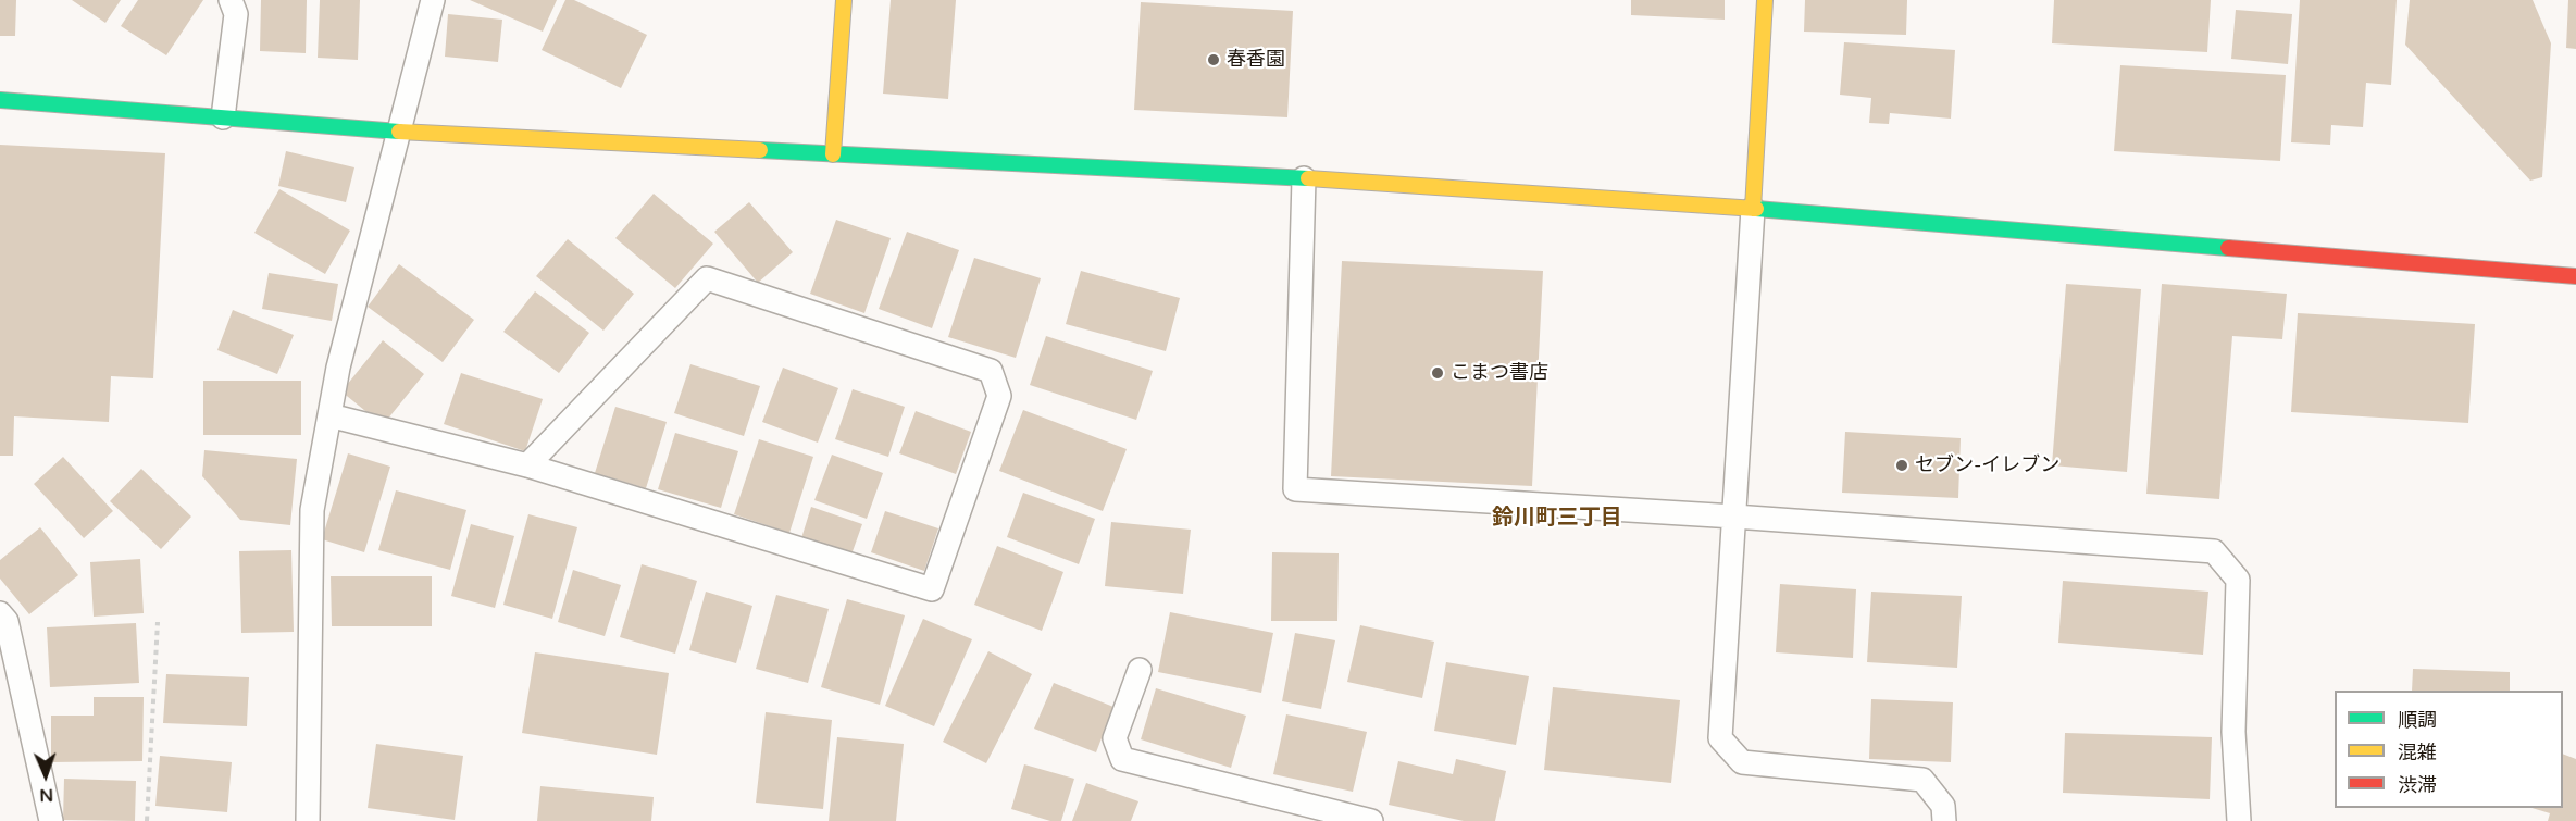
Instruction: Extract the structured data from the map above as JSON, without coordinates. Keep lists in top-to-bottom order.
{
  "districts": ["鈴川町三丁目"],
  "places": ["春香園", "こまつ書店", "セブン-イレブン"],
  "legend": ["順調", "混雑", "渋滞"],
  "north": "bottom"
}
